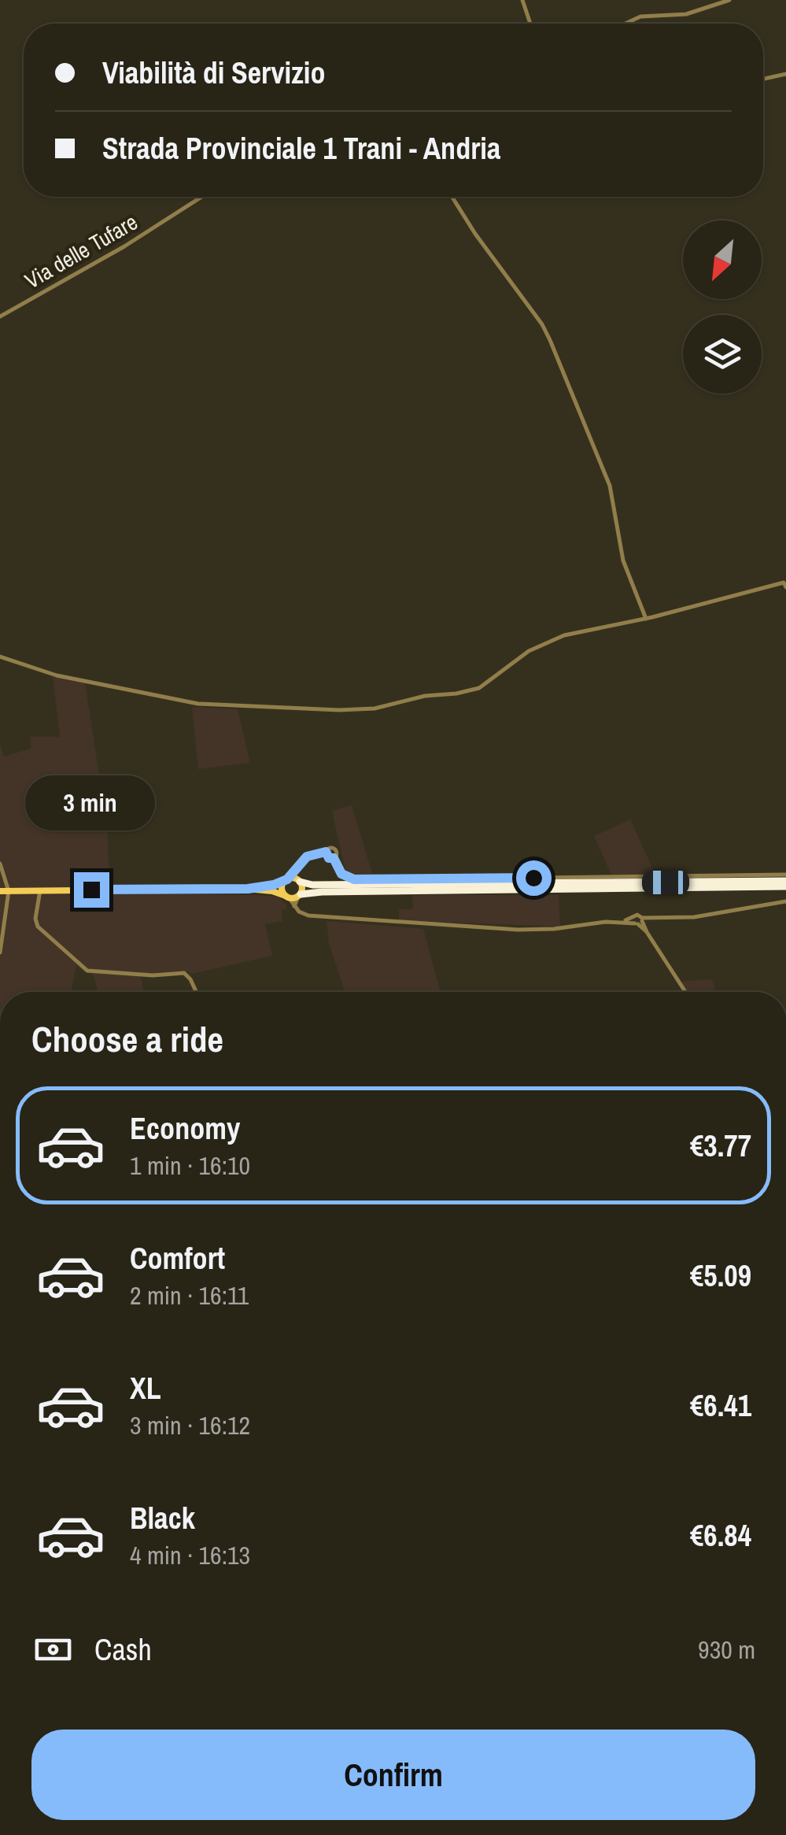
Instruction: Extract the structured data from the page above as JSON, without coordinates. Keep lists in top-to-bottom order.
{
  "streets": {
    "street": ["Via delle Tufare"]
  },
  "north": "bottom left",
  "page": {
    "banner": ["Viabilità di Servizio", "Strada Provinciale 1 Trani - Andria"],
    "bubble": "3 min",
    "heading": "Choose a ride",
    "list": [
      {
        "name": "Economy",
        "note": "1 min · 16:10",
        "value": "€3.77"
      },
      {
        "name": "Comfort",
        "note": "2 min · 16:11",
        "value": "€5.09"
      },
      {
        "name": "XL",
        "note": "3 min · 16:12",
        "value": "€6.41"
      },
      {
        "name": "Black",
        "note": "4 min · 16:13",
        "value": "€6.84"
      }
    ],
    "pay": ["Cash", "930 m"],
    "buttons": "Confirm"
  }
}
